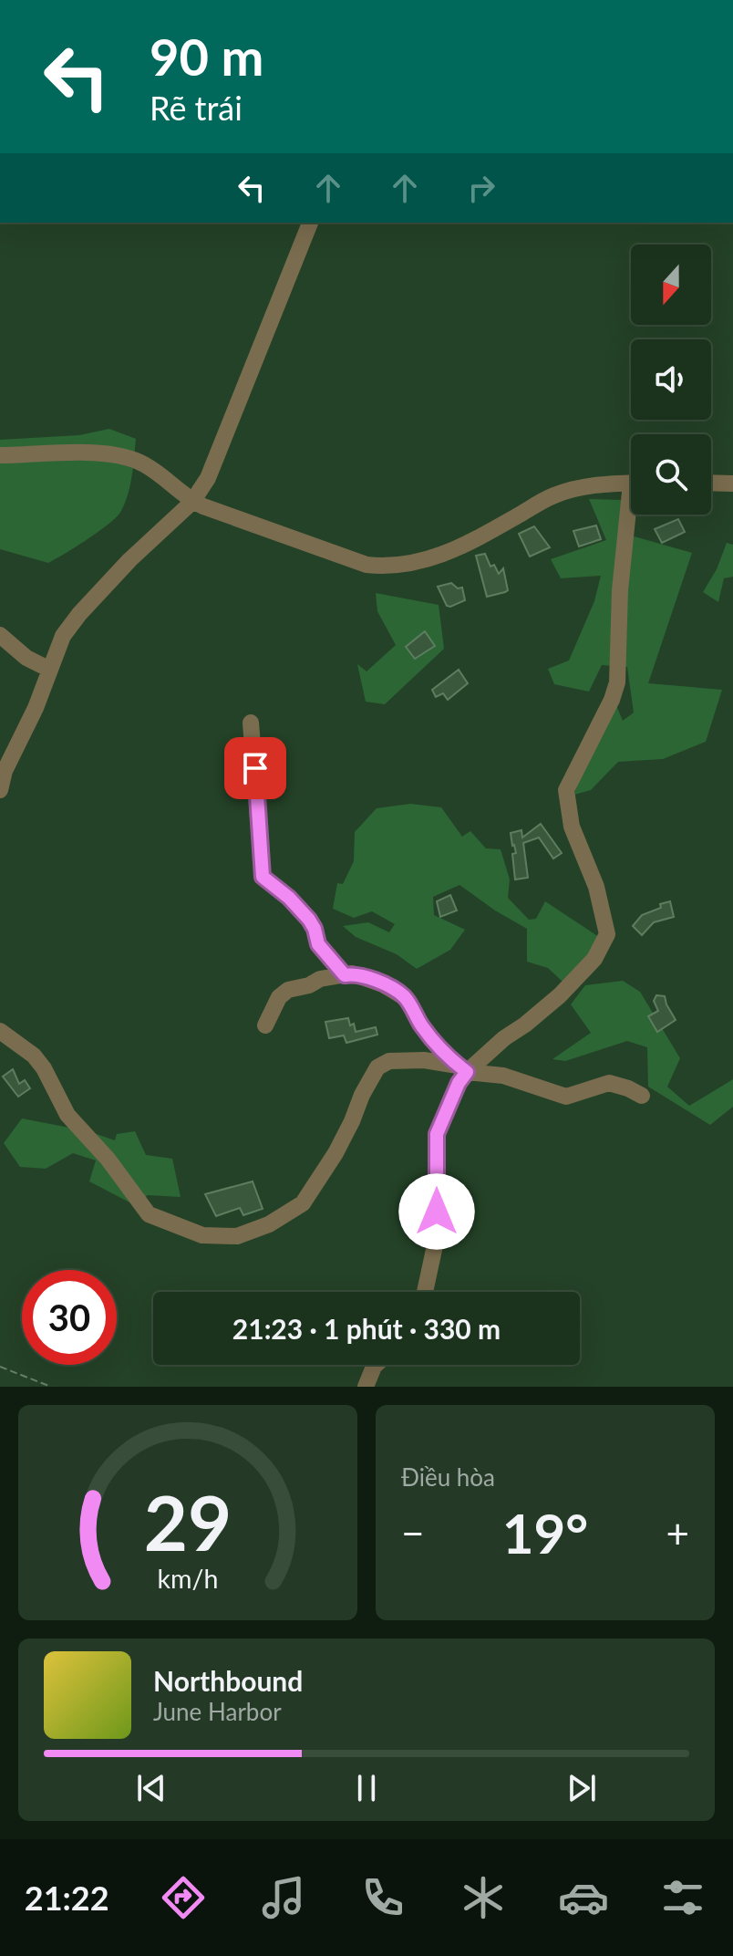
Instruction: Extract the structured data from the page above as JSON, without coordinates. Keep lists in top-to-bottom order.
{
  "north": "bottom",
  "page": {
    "turn": ["90 m", "Rẽ trái"],
    "limit": "30",
    "trip": "21:23 · 1 phút · 330 m",
    "tile": "Điều hòa",
    "heat": ["−", "19°", "+"],
    "song": ["Northbound", "June Harbor"],
    "tabs": "21:22",
    "gauge": ["29", "km/h"]
  }
}
